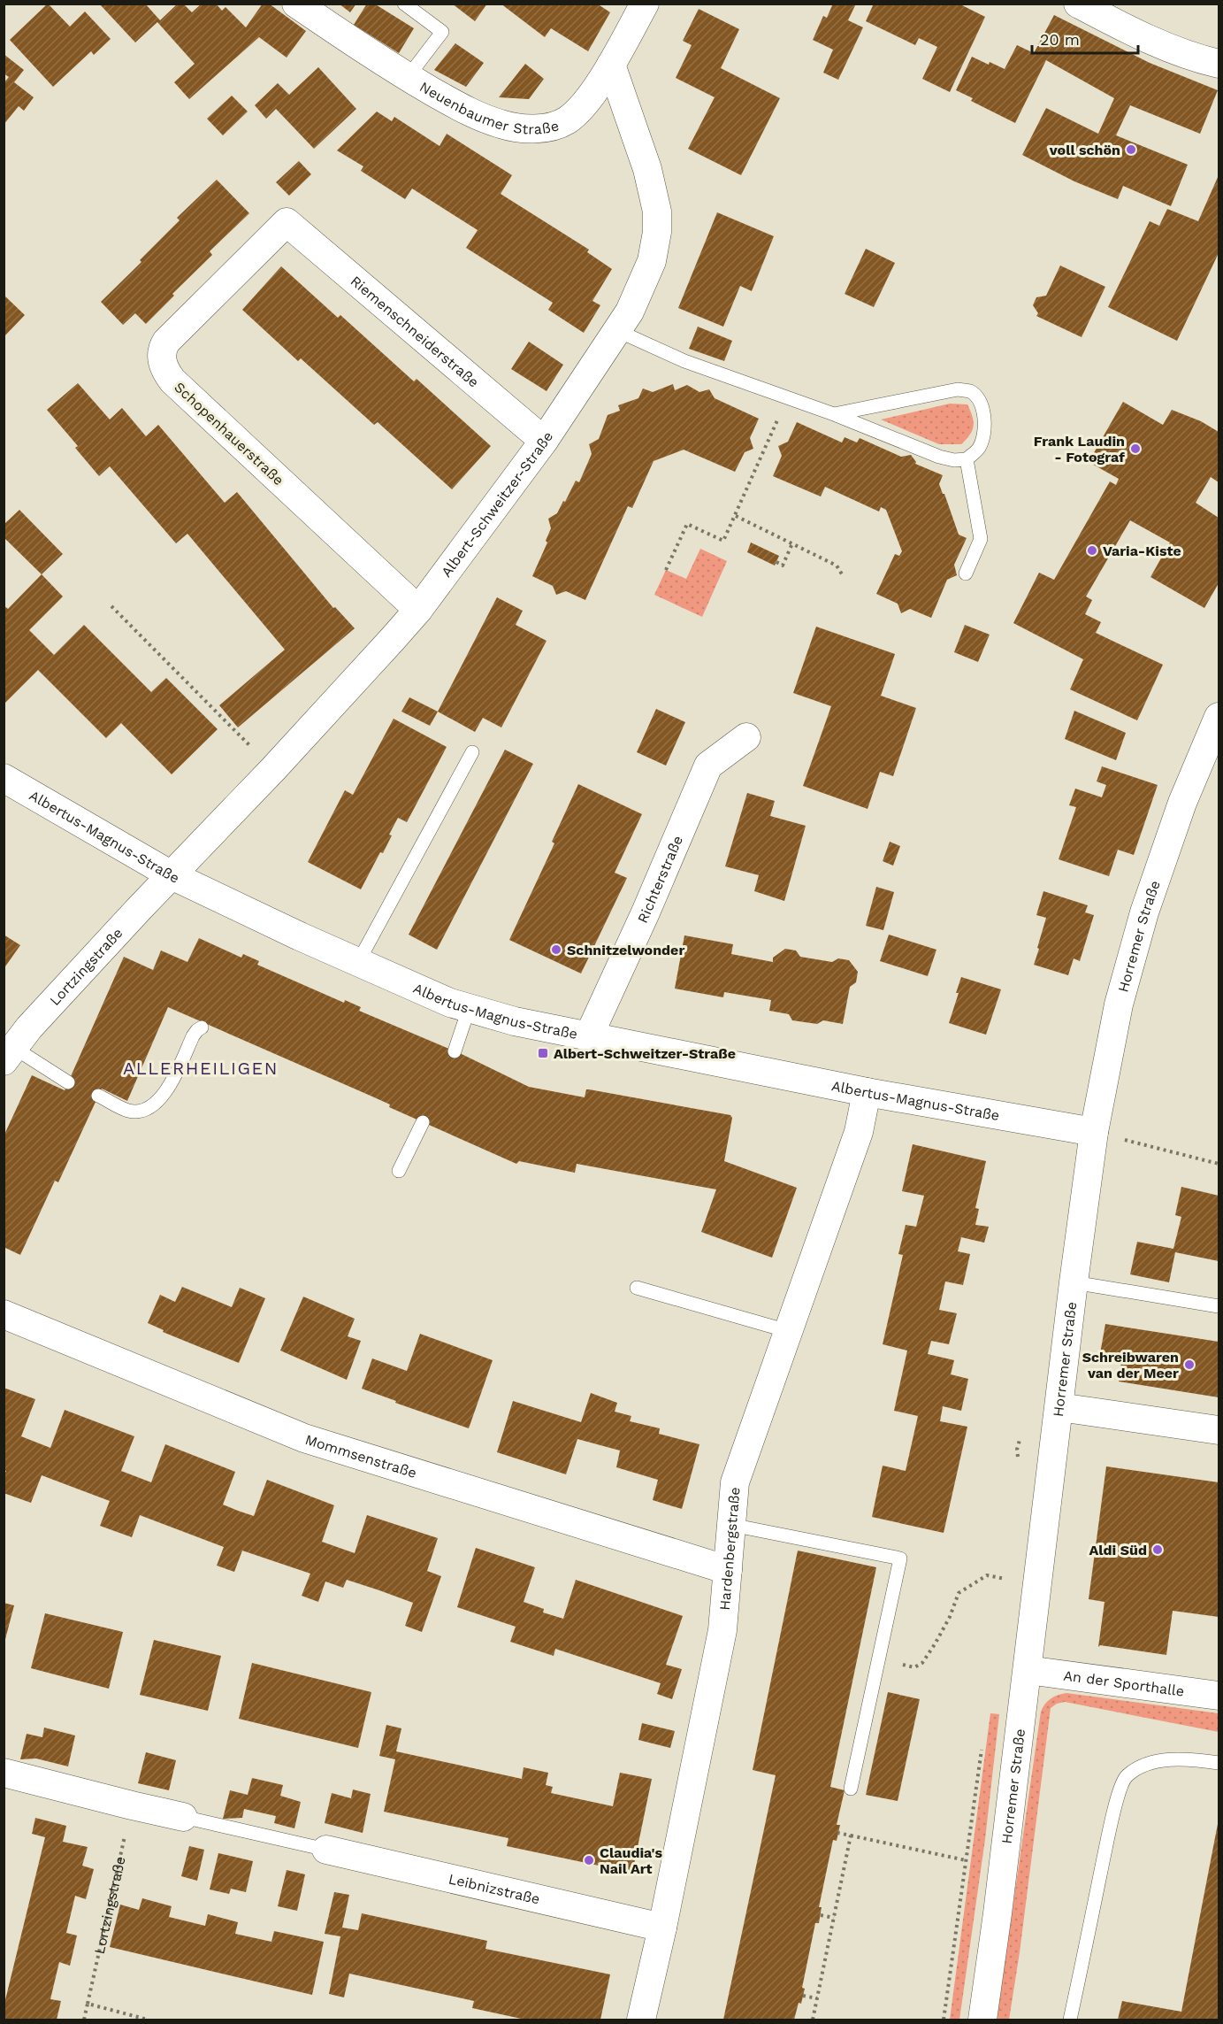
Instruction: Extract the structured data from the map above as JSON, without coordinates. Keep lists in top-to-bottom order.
{
  "streets": {
    "street": [
      "Neuenbaumer Straße",
      "Riemenschneiderstraße",
      "Schopenhauerstraße",
      "Albert-Schweitzer-Straße",
      "Albertus-Magnus-Straße",
      "Richterstraße",
      "Horremer Straße",
      "Lortzingstraße",
      "Mommsenstraße",
      "Hardenbergstraße",
      "An der Sporthalle",
      "Leibnizstraße"
    ]
  },
  "crossings": [
    ["Neuenbaumer Straße", "Albert-Schweitzer-Straße"],
    ["Riemenschneiderstraße", "Schopenhauerstraße"],
    ["Riemenschneiderstraße", "Albert-Schweitzer-Straße"],
    ["Schopenhauerstraße", "Albert-Schweitzer-Straße"],
    ["Albert-Schweitzer-Straße", "Albertus-Magnus-Straße"],
    ["Albert-Schweitzer-Straße", "Lortzingstraße"],
    ["Albertus-Magnus-Straße", "Richterstraße"],
    ["Albertus-Magnus-Straße", "Horremer Straße"],
    ["Albertus-Magnus-Straße", "Lortzingstraße"],
    ["Albertus-Magnus-Straße", "Hardenbergstraße"],
    ["Horremer Straße", "An der Sporthalle"],
    ["Mommsenstraße", "Hardenbergstraße"],
    ["Hardenbergstraße", "Leibnizstraße"]
  ],
  "districts": ["ALLERHEILIGEN"],
  "places": {
    "other": [
      "voll schön",
      "Frank Laudin - Fotograf",
      "Varia-Kiste",
      "Schnitzelwonder",
      "Schreibwaren van der Meer",
      "Aldi Süd",
      "Claudia's Nail Art"
    ],
    "transit": ["Albert-Schweitzer-Straße"]
  },
  "scale_bar": "20 m"
}
